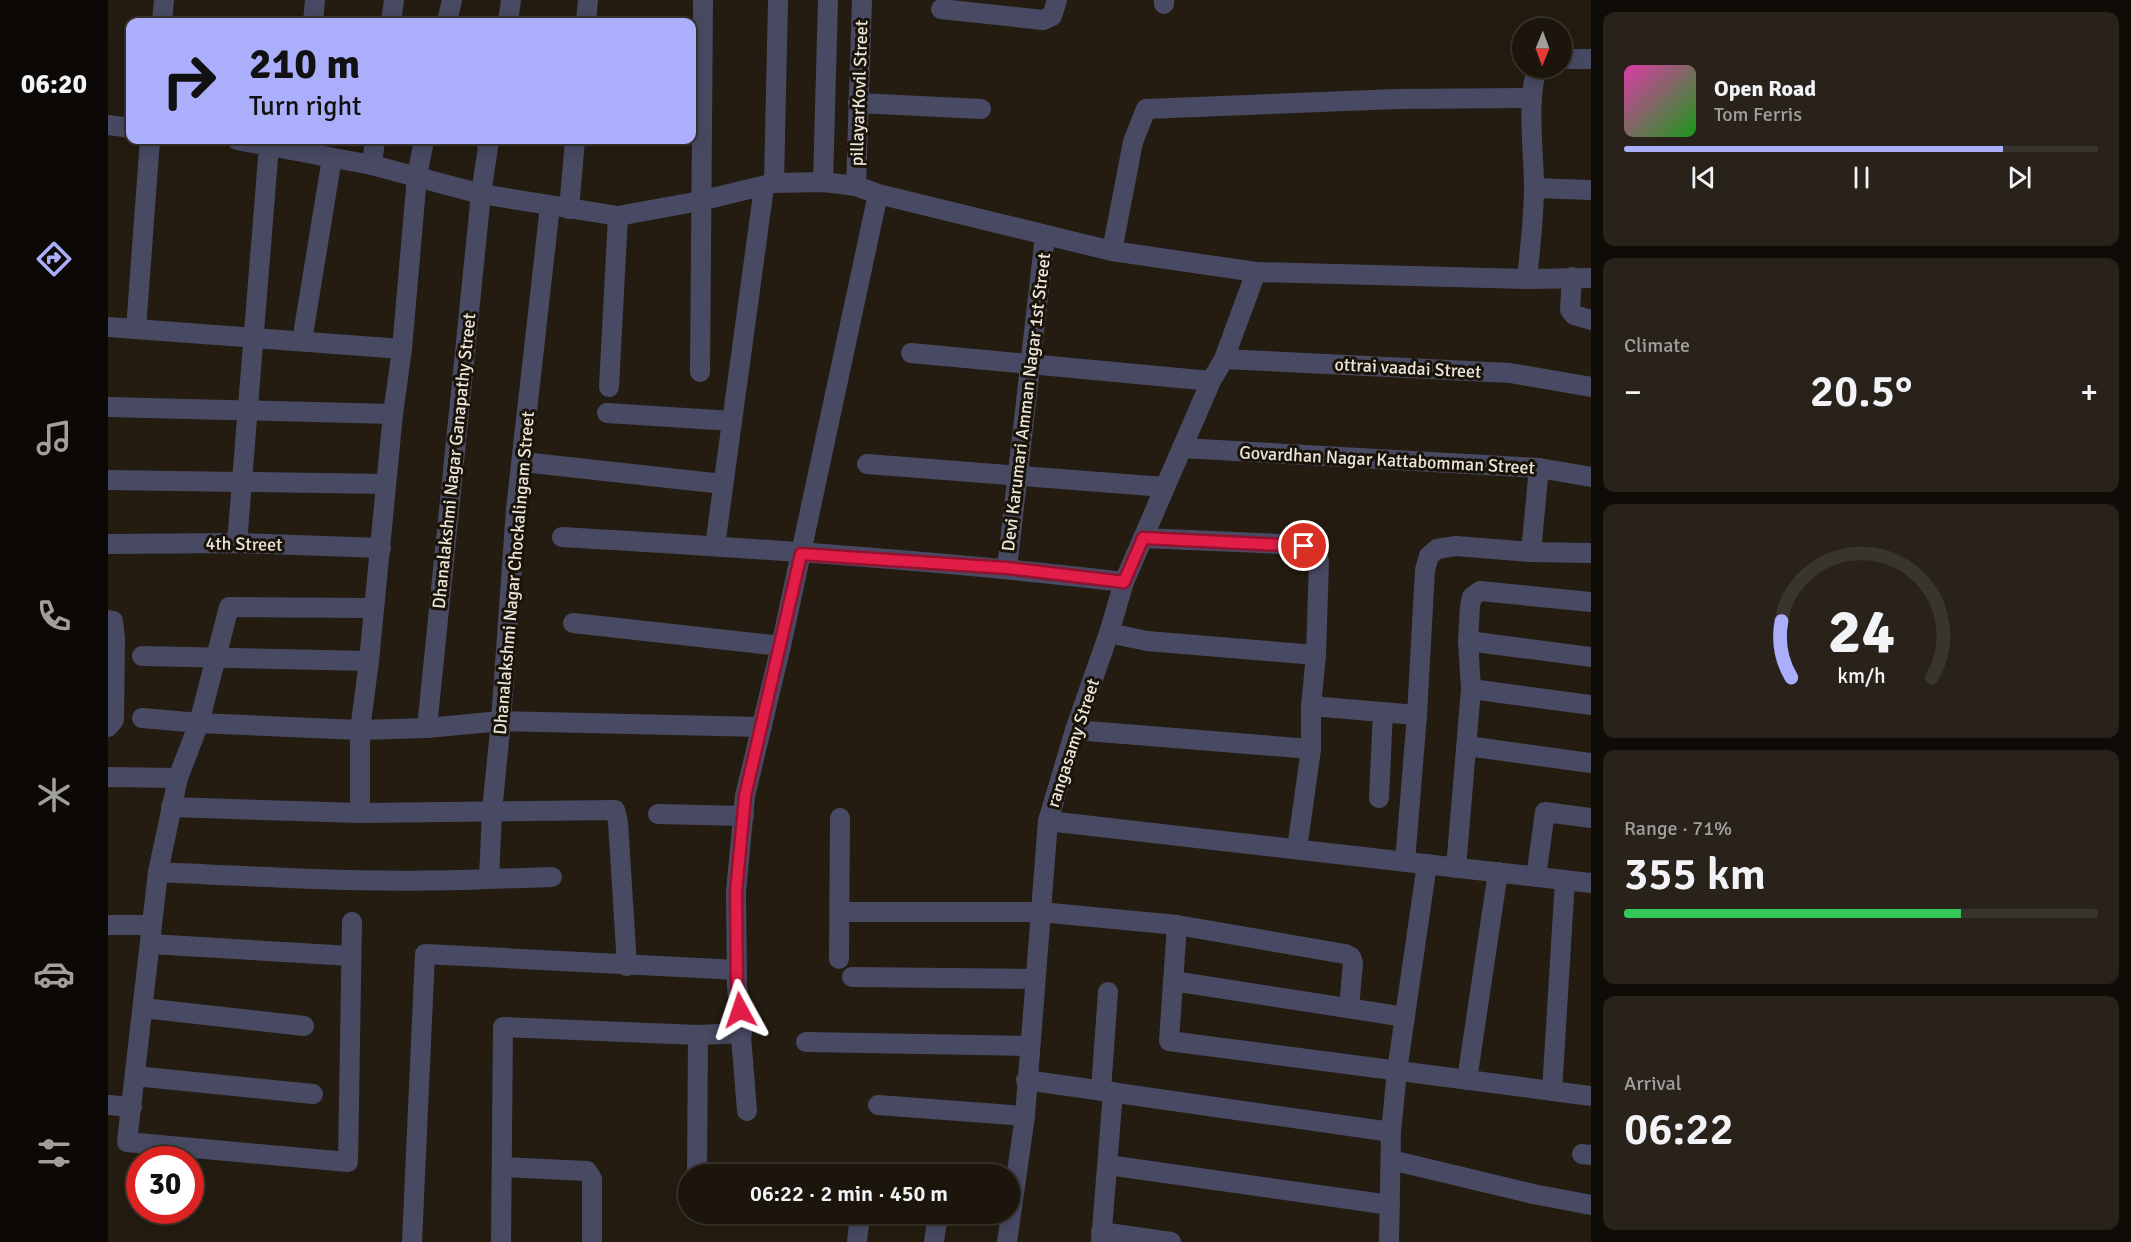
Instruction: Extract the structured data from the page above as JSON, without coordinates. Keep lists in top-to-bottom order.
{
  "streets": {
    "street": [
      "pillayarKovil Street",
      "ottrai vaadai Street",
      "Devi Karumari Amman Nagar 1st Street",
      "Govardhan Nagar Kattabomman Street",
      "Dhanalakshmi Nagar Ganapathy Street",
      "4th Street",
      "Dhanalakshmi Nagar Chockalingam Street",
      "rangasamy Street"
    ]
  },
  "crossings": [
    ["ottrai vaadai Street", "rangasamy Street"],
    ["Govardhan Nagar Kattabomman Street", "rangasamy Street"]
  ],
  "north": "bottom",
  "page": {
    "tabs": "06:20",
    "turn": ["210 m", "Turn right"],
    "song": ["Open Road", "Tom Ferris"],
    "tile": [
      "Climate",
      ["Range · 71%", "355 km"],
      ["Arrival", "06:22"]
    ],
    "heat": ["−", "20.5°", "+"],
    "limit": "30",
    "trip": "06:22 · 2 min · 450 m",
    "gauge": ["24", "km/h"]
  }
}
